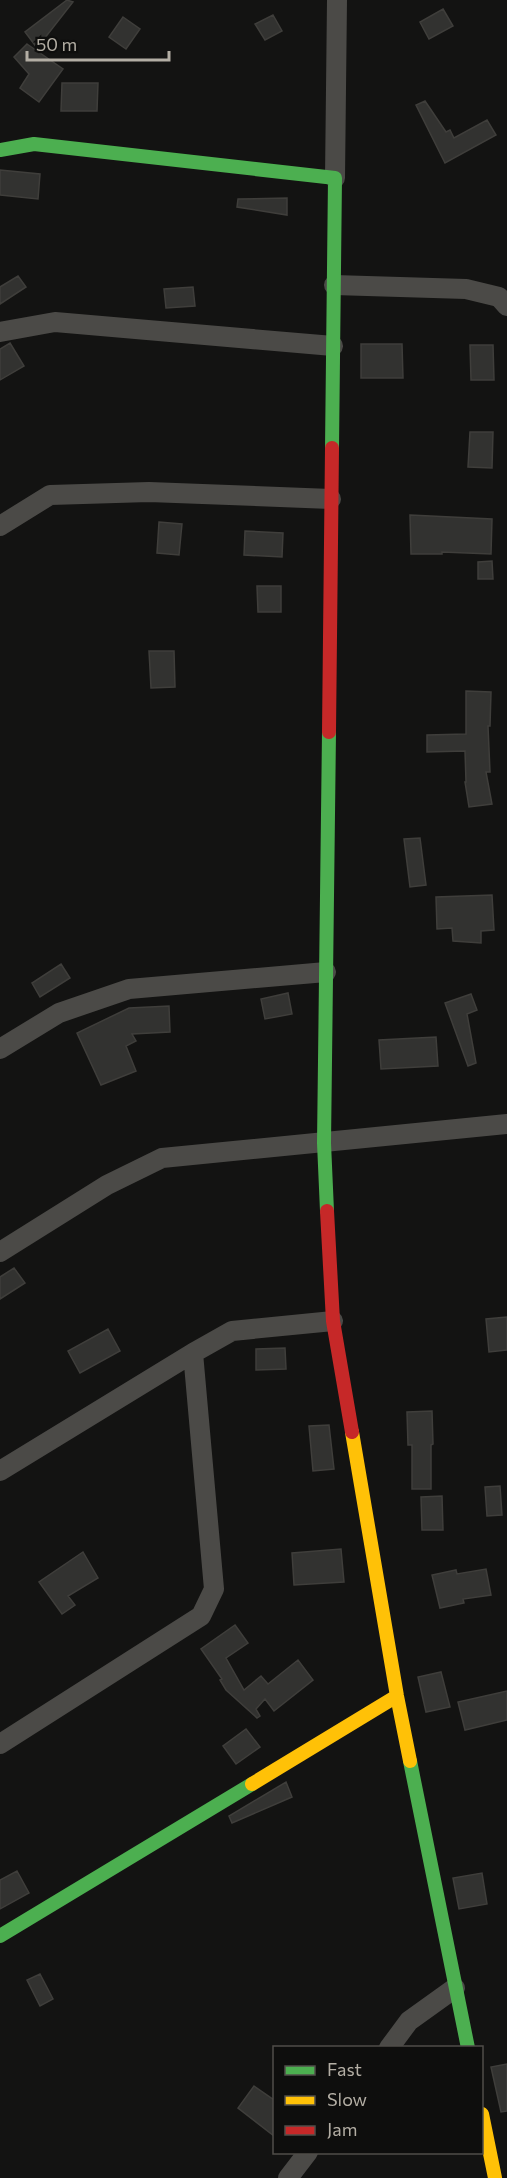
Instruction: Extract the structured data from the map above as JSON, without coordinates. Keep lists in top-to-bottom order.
{
  "legend": ["Fast", "Slow", "Jam"],
  "scale_bar": "50 m"
}
